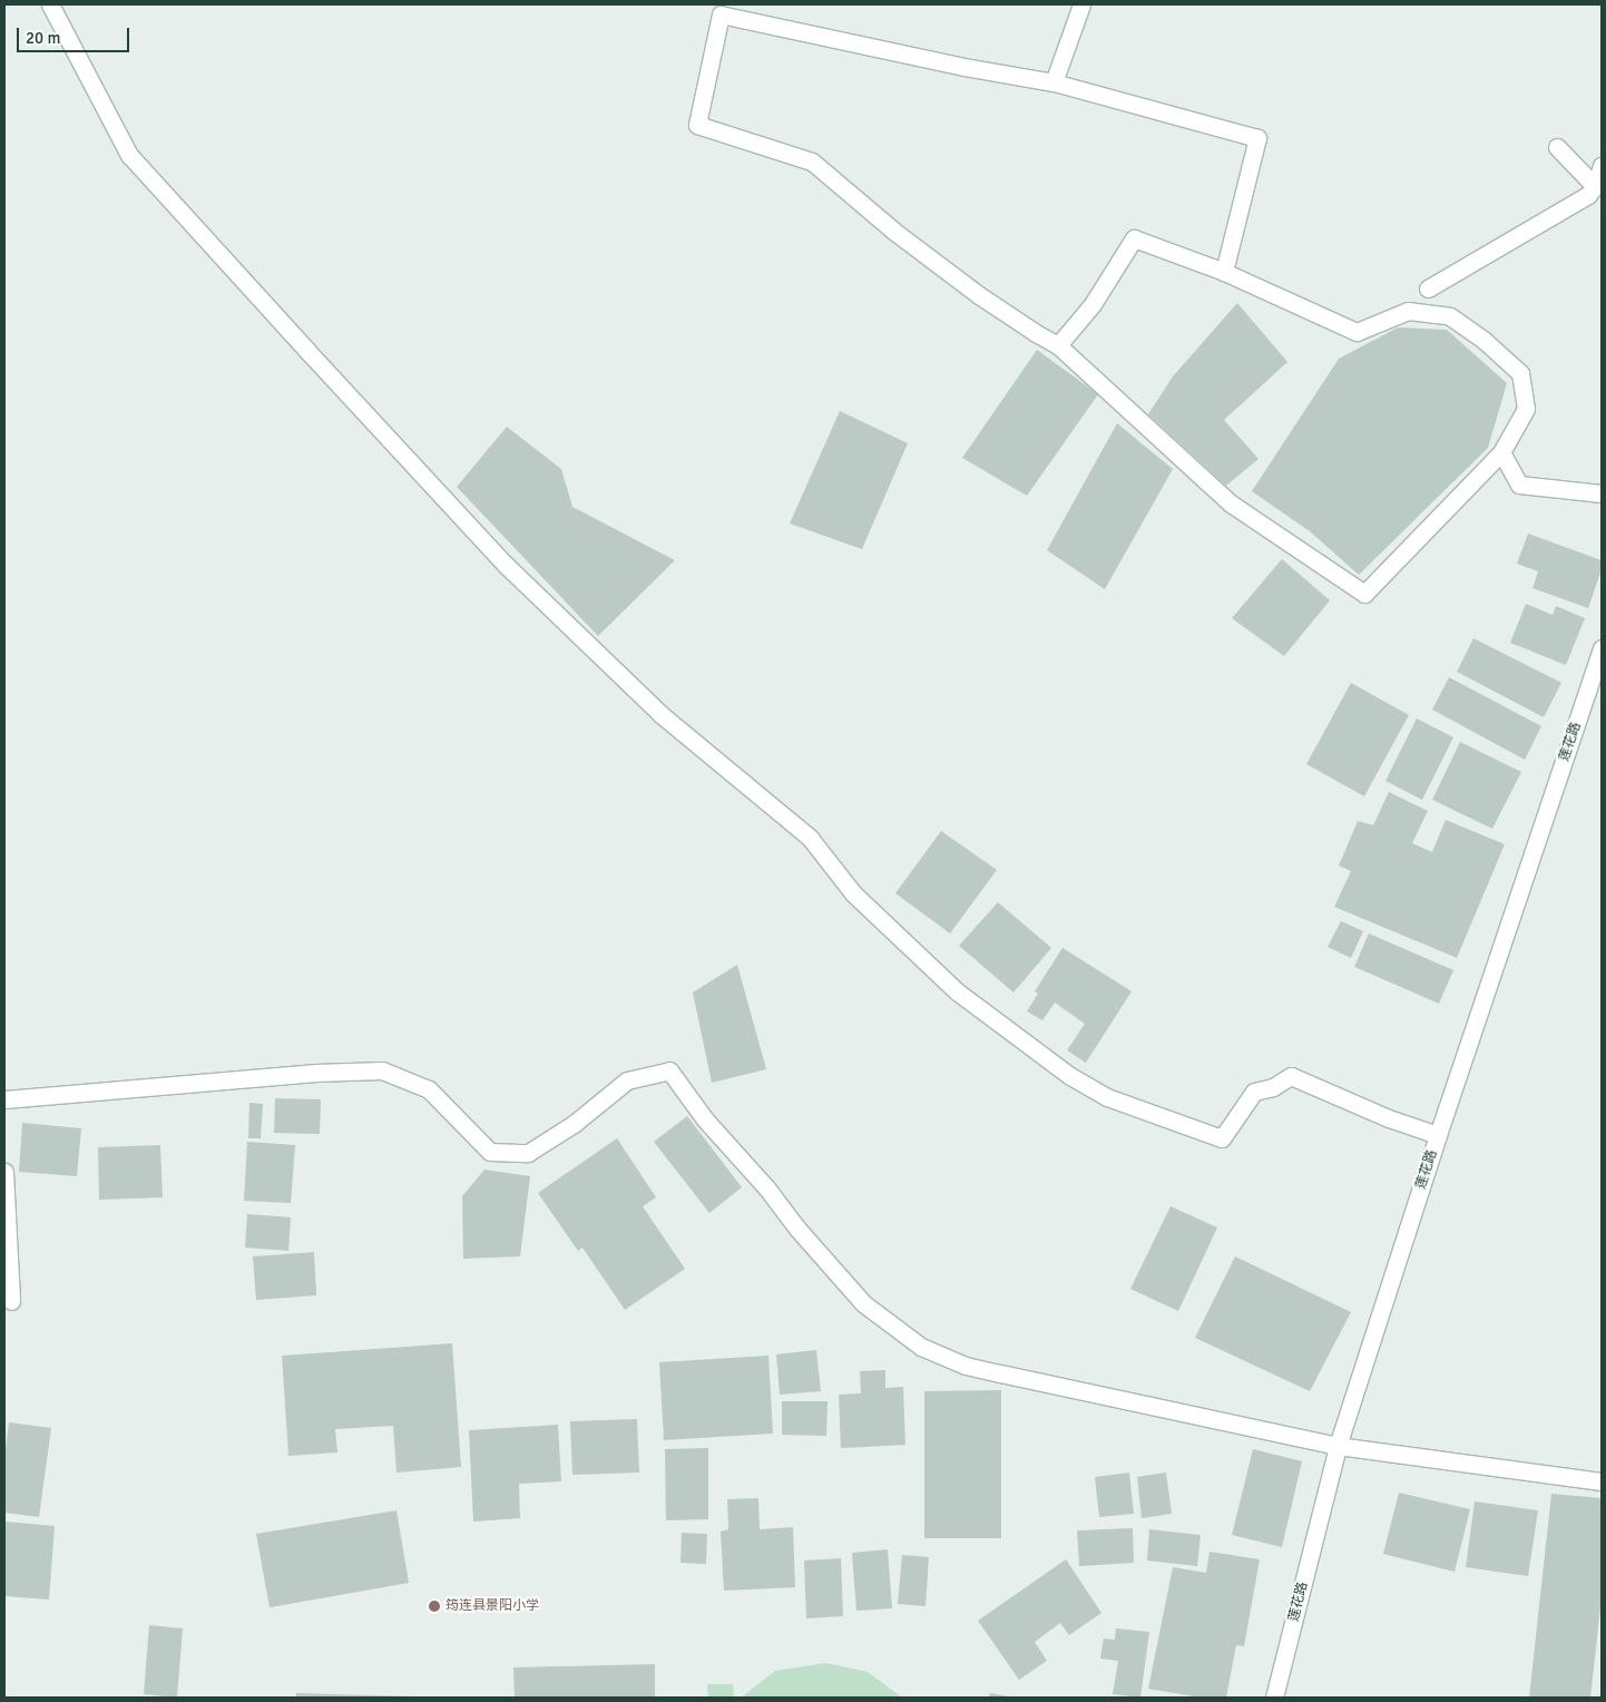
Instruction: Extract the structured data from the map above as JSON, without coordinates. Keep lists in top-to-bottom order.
{
  "streets": {
    "street": ["莲花路"]
  },
  "places": ["筠连县景阳小学"],
  "scale_bar": "20 m"
}
